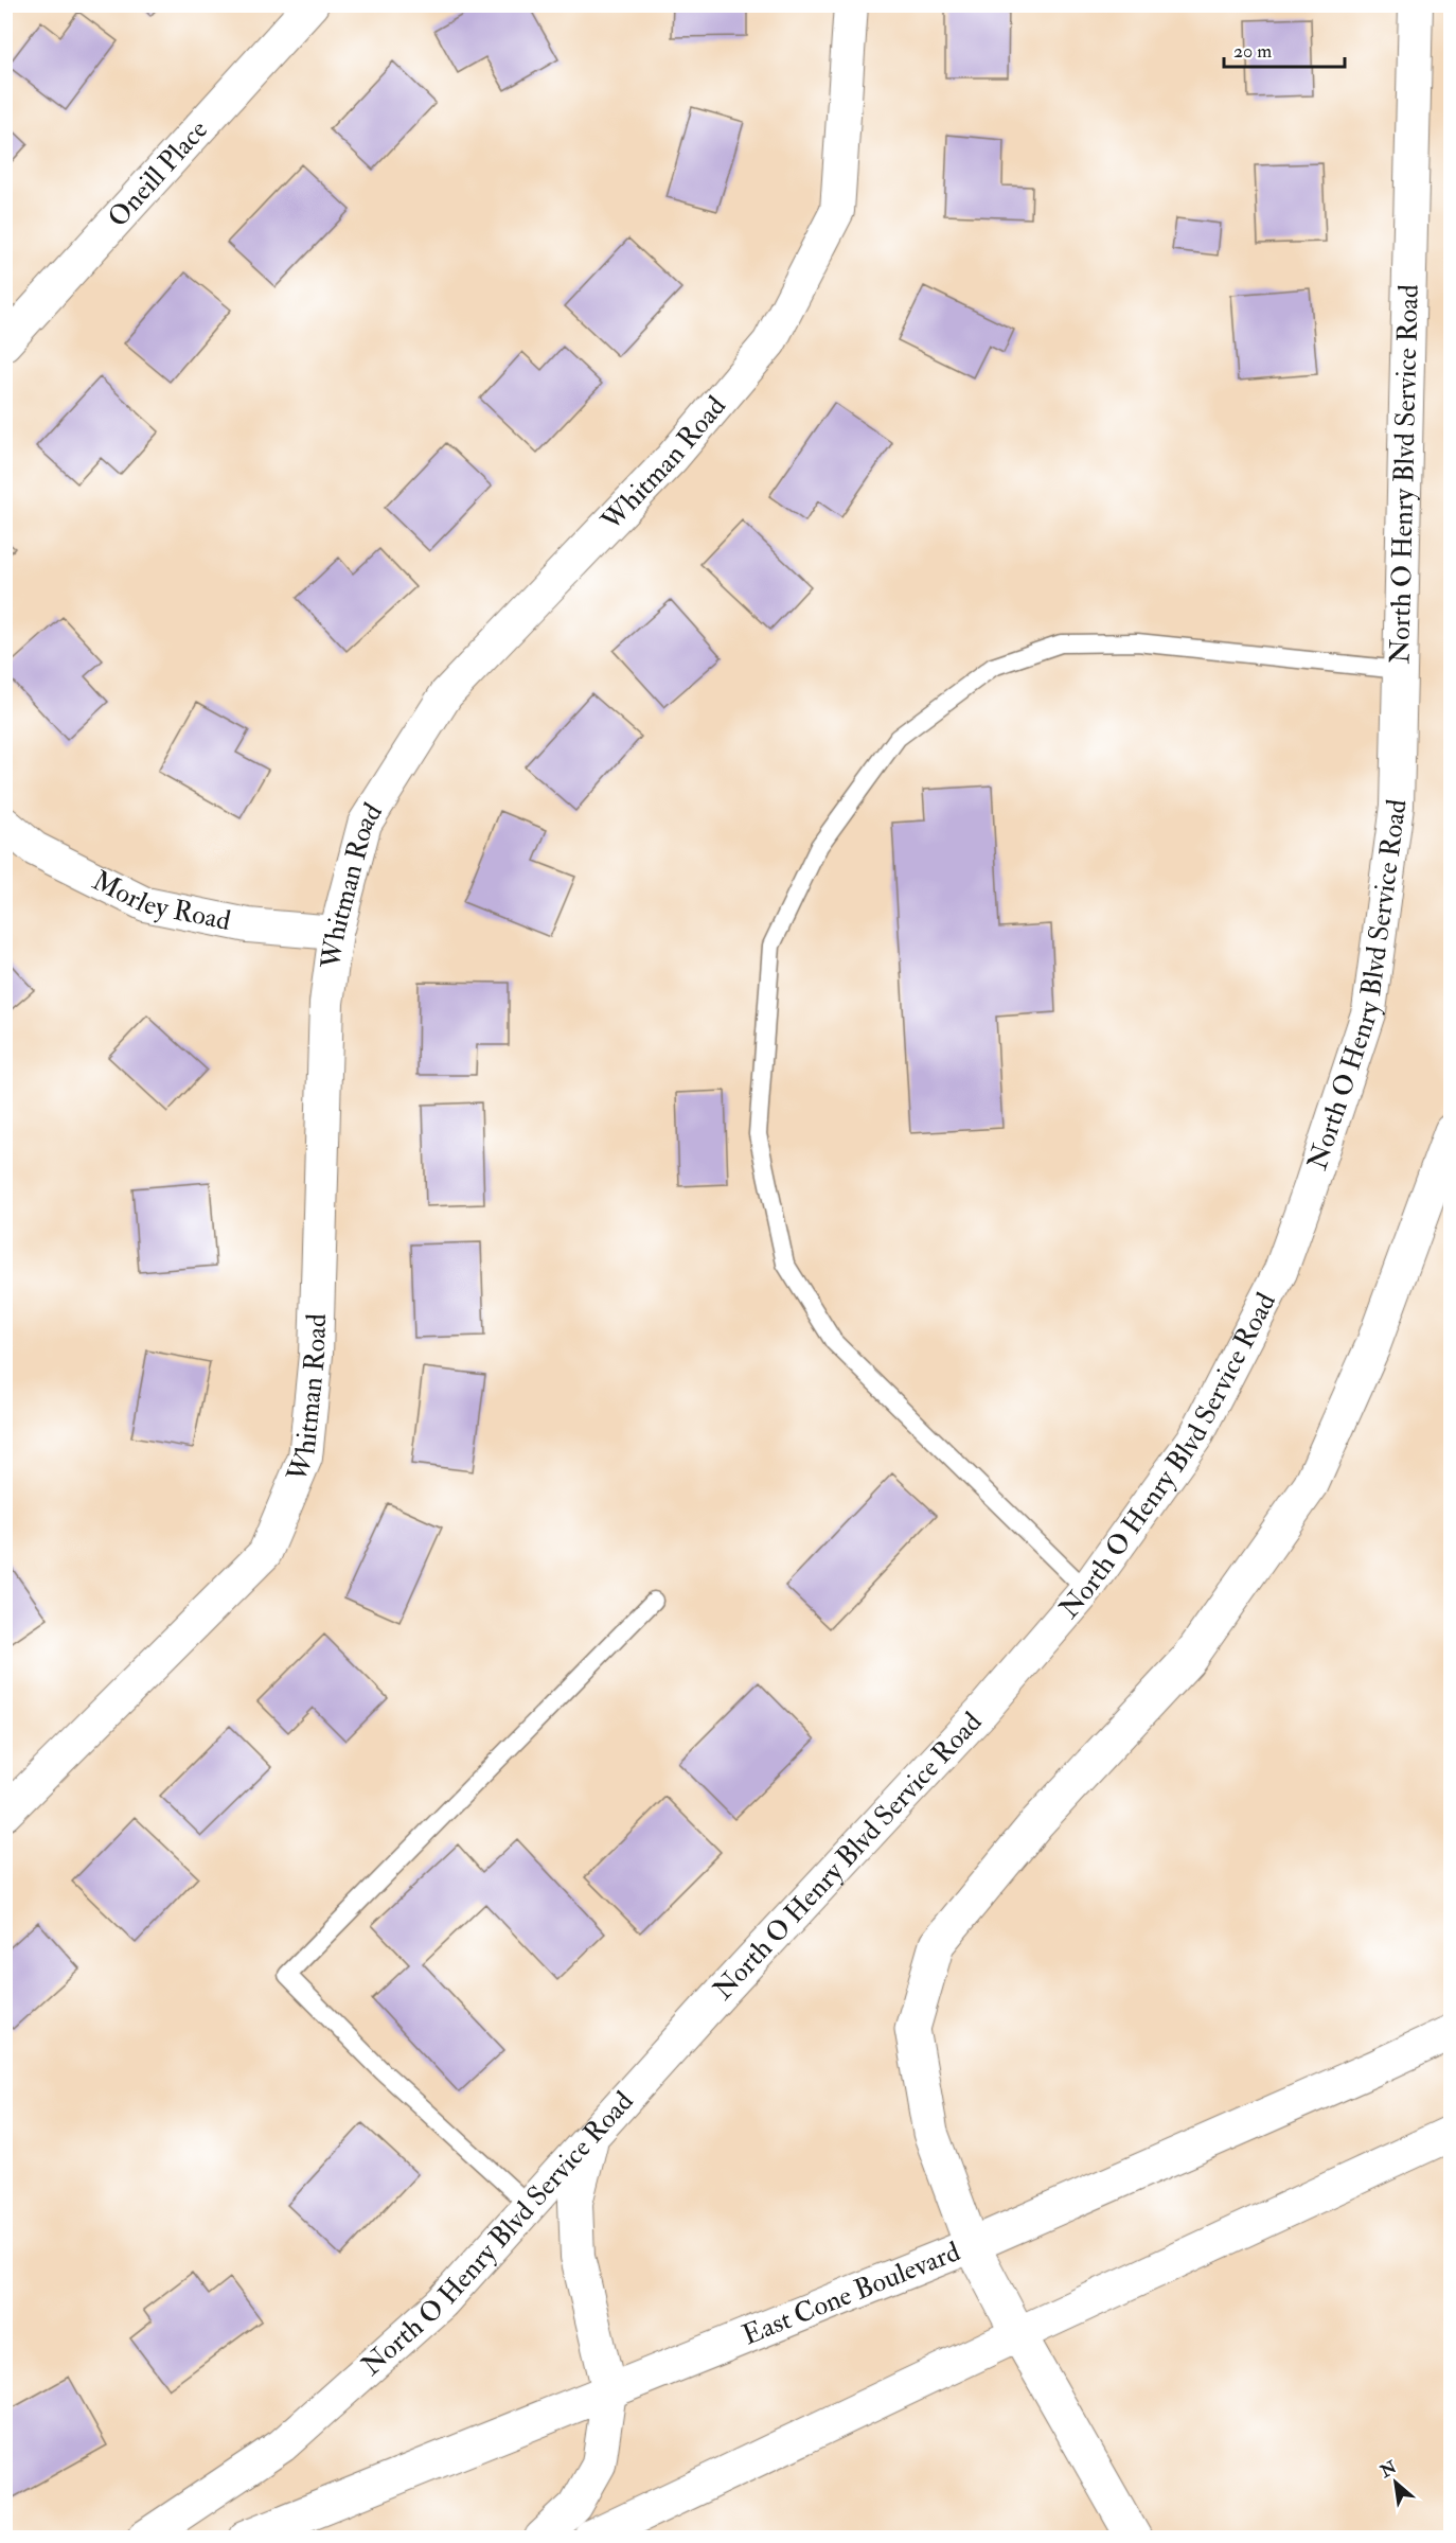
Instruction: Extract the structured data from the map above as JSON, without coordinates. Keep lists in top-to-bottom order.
{
  "streets": {
    "main road": ["East Cone Boulevard"],
    "street": [
      "Oneill Place",
      "Whitman Road",
      "North O Henry Blvd Service Road",
      "Morley Road"
    ]
  },
  "crossings": [
    ["Whitman Road", "Morley Road"]
  ],
  "scale_bar": "20 m",
  "north": "top left"
}
